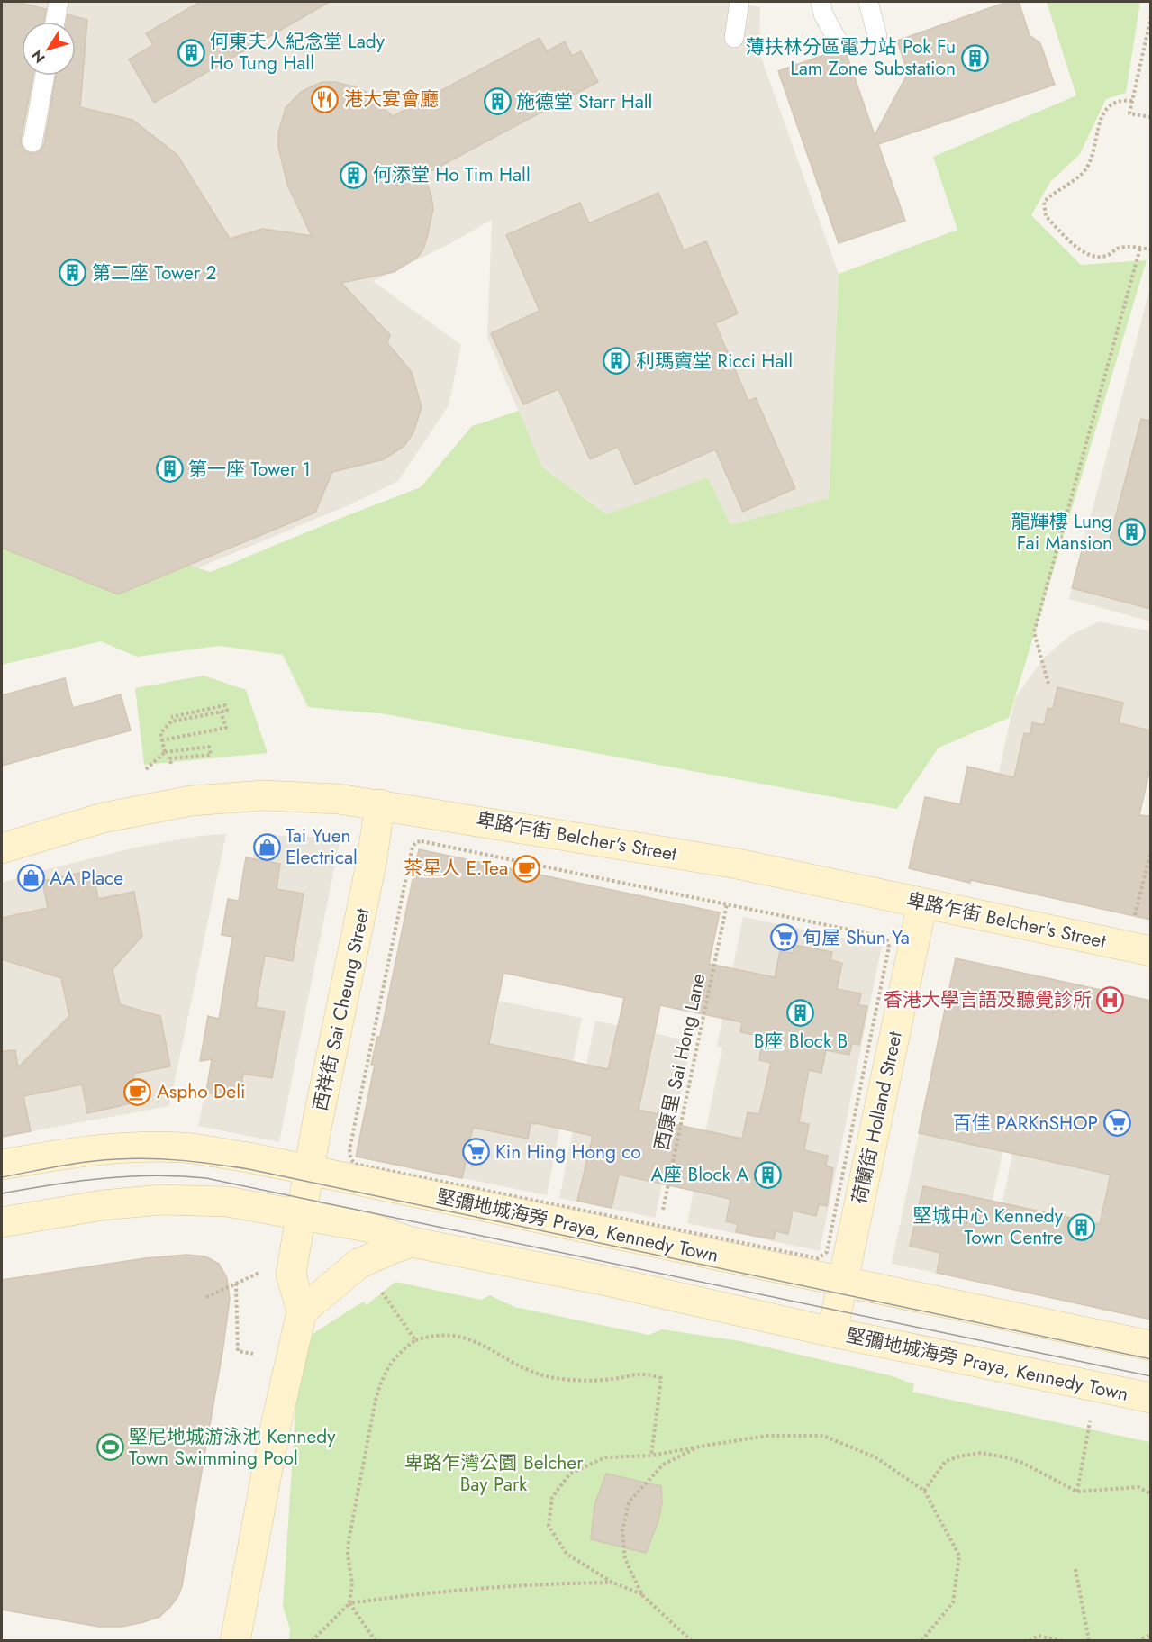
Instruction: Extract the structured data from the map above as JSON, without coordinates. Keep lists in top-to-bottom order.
{
  "streets": {
    "street": [
      "卑路乍街 Belcher's Street",
      "西祥街 Sai Cheung Street",
      "荷蘭街 Holland Street",
      "堅彌地城海旁 Praya, Kennedy Town"
    ],
    "path": ["西康里 Sai Hong Lane"]
  },
  "crossings": [
    ["卑路乍街 Belcher's Street", "西祥街 Sai Cheung Street"],
    ["卑路乍街 Belcher's Street", "荷蘭街 Holland Street"],
    ["西祥街 Sai Cheung Street", "堅彌地城海旁 Praya, Kennedy Town"],
    ["荷蘭街 Holland Street", "堅彌地城海旁 Praya, Kennedy Town"]
  ],
  "parks": ["卑路乍灣公園 Belcher Bay Park"],
  "places": {
    "building": [
      "何東夫人紀念堂 Lady Ho Tung Hall",
      "薄扶林分區電力站 Pok Fu Lam Zone Substation",
      "施德堂 Starr Hall",
      "何添堂 Ho Tim Hall",
      "第二座 Tower 2",
      "利瑪竇堂 Ricci Hall",
      "第一座 Tower 1",
      "龍輝樓 Lung Fai Mansion",
      "B座 Block B",
      "A座 Block A",
      "堅城中心 Kennedy Town Centre"
    ],
    "restaurant": ["港大宴會廳"],
    "shop": ["Tai Yuen Electrical", "AA Place"],
    "cafe": ["茶星人 E.Tea", "Aspho Deli"],
    "supermarket": ["旬屋 Shun Ya", "百佳 PARKnSHOP", "Kin Hing Hong co"],
    "hospital": ["香港大學言語及聽覺診所"],
    "sports": ["堅尼地城游泳池 Kennedy Town Swimming Pool"]
  },
  "north": "bottom left"
}
